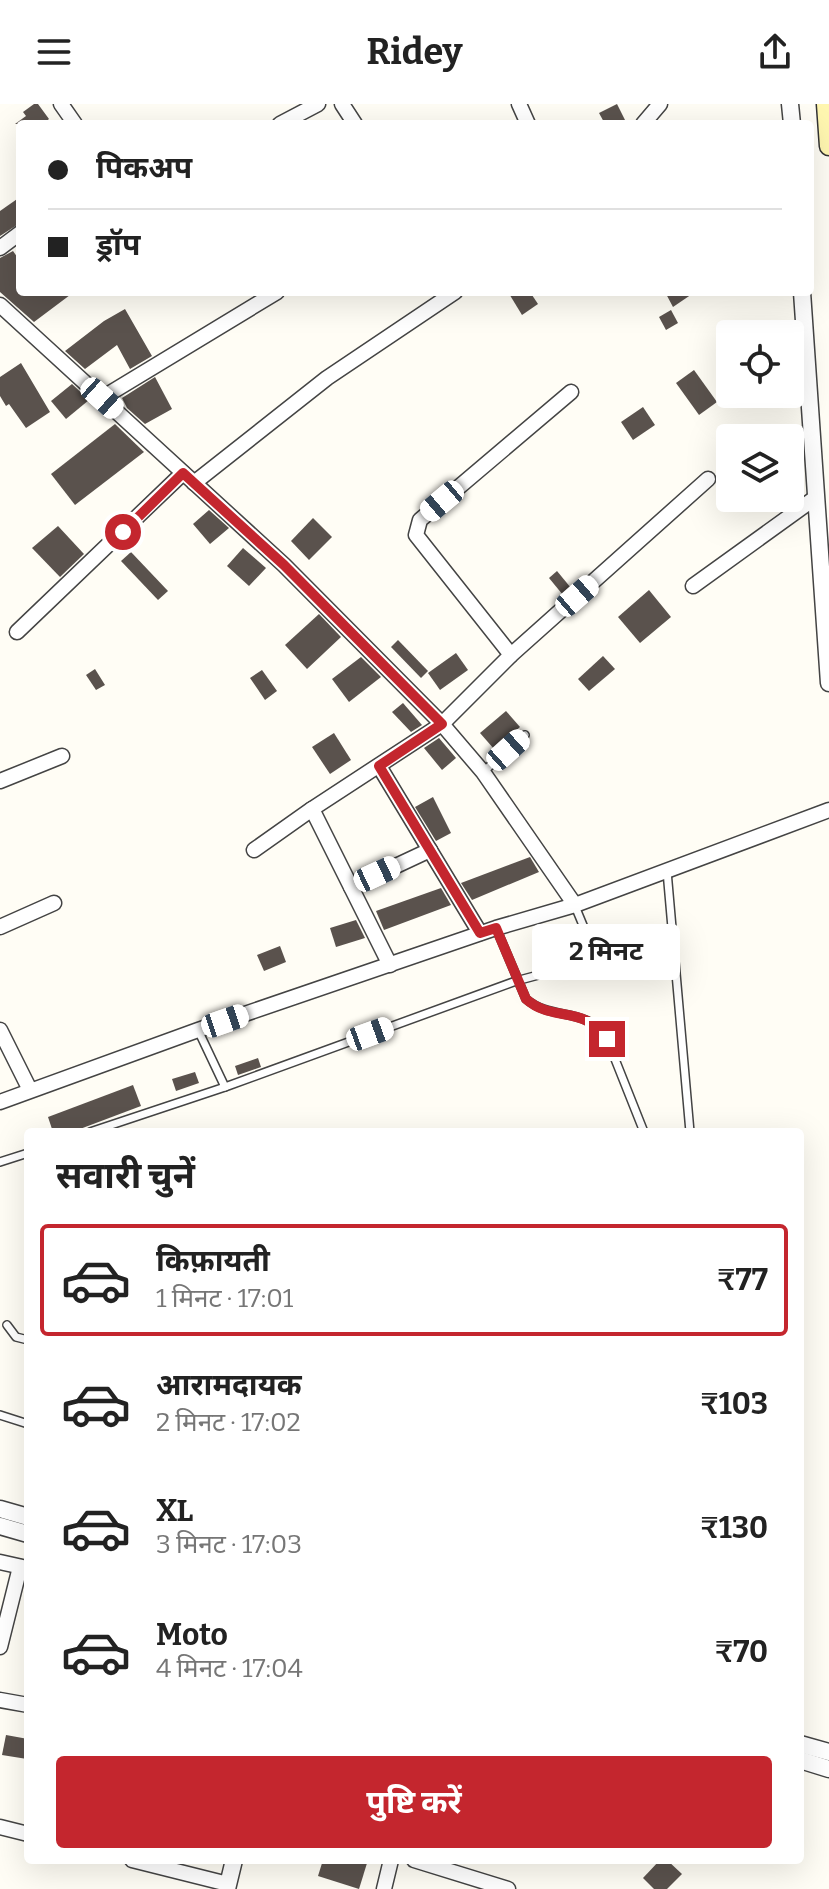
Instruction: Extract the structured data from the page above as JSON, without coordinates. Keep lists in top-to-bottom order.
{
  "page": {
    "header": "Ridey",
    "banner": ["पिकअप", "ड्रॉप"],
    "bubble": "2 मिनट",
    "heading": "सवारी चुनें",
    "list": [
      {
        "name": "किफ़ायती",
        "note": "1 मिनट · 17:01",
        "value": "₹77"
      },
      {
        "name": "आरामदायक",
        "note": "2 मिनट · 17:02",
        "value": "₹103"
      },
      {
        "name": "XL",
        "note": "3 मिनट · 17:03",
        "value": "₹130"
      },
      {
        "name": "Moto",
        "note": "4 मिनट · 17:04",
        "value": "₹70"
      }
    ],
    "buttons": "पुष्टि करें"
  }
}
